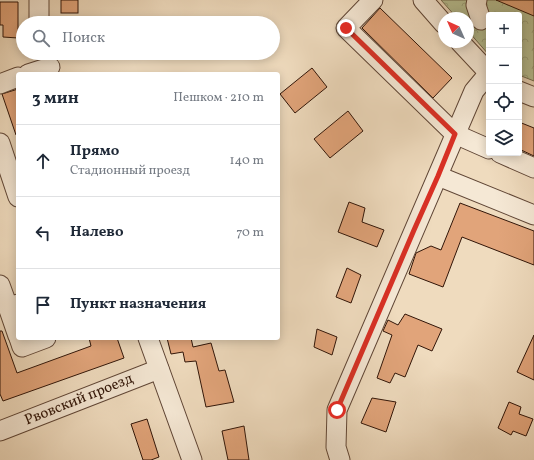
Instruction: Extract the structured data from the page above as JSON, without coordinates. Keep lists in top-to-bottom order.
{
  "streets": {
    "street": ["Рвовский проезд"]
  },
  "north": "top left",
  "page": {
    "map_buttons": ["+", "−"],
    "search": "Поиск",
    "heading": ["3 мин", "Пешком · 210 m"],
    "list": [
      ["Прямо", "Стадионный проезд", "140 m"],
      ["Налево", "70 m"],
      "Пункт назначения"
    ]
  }
}
